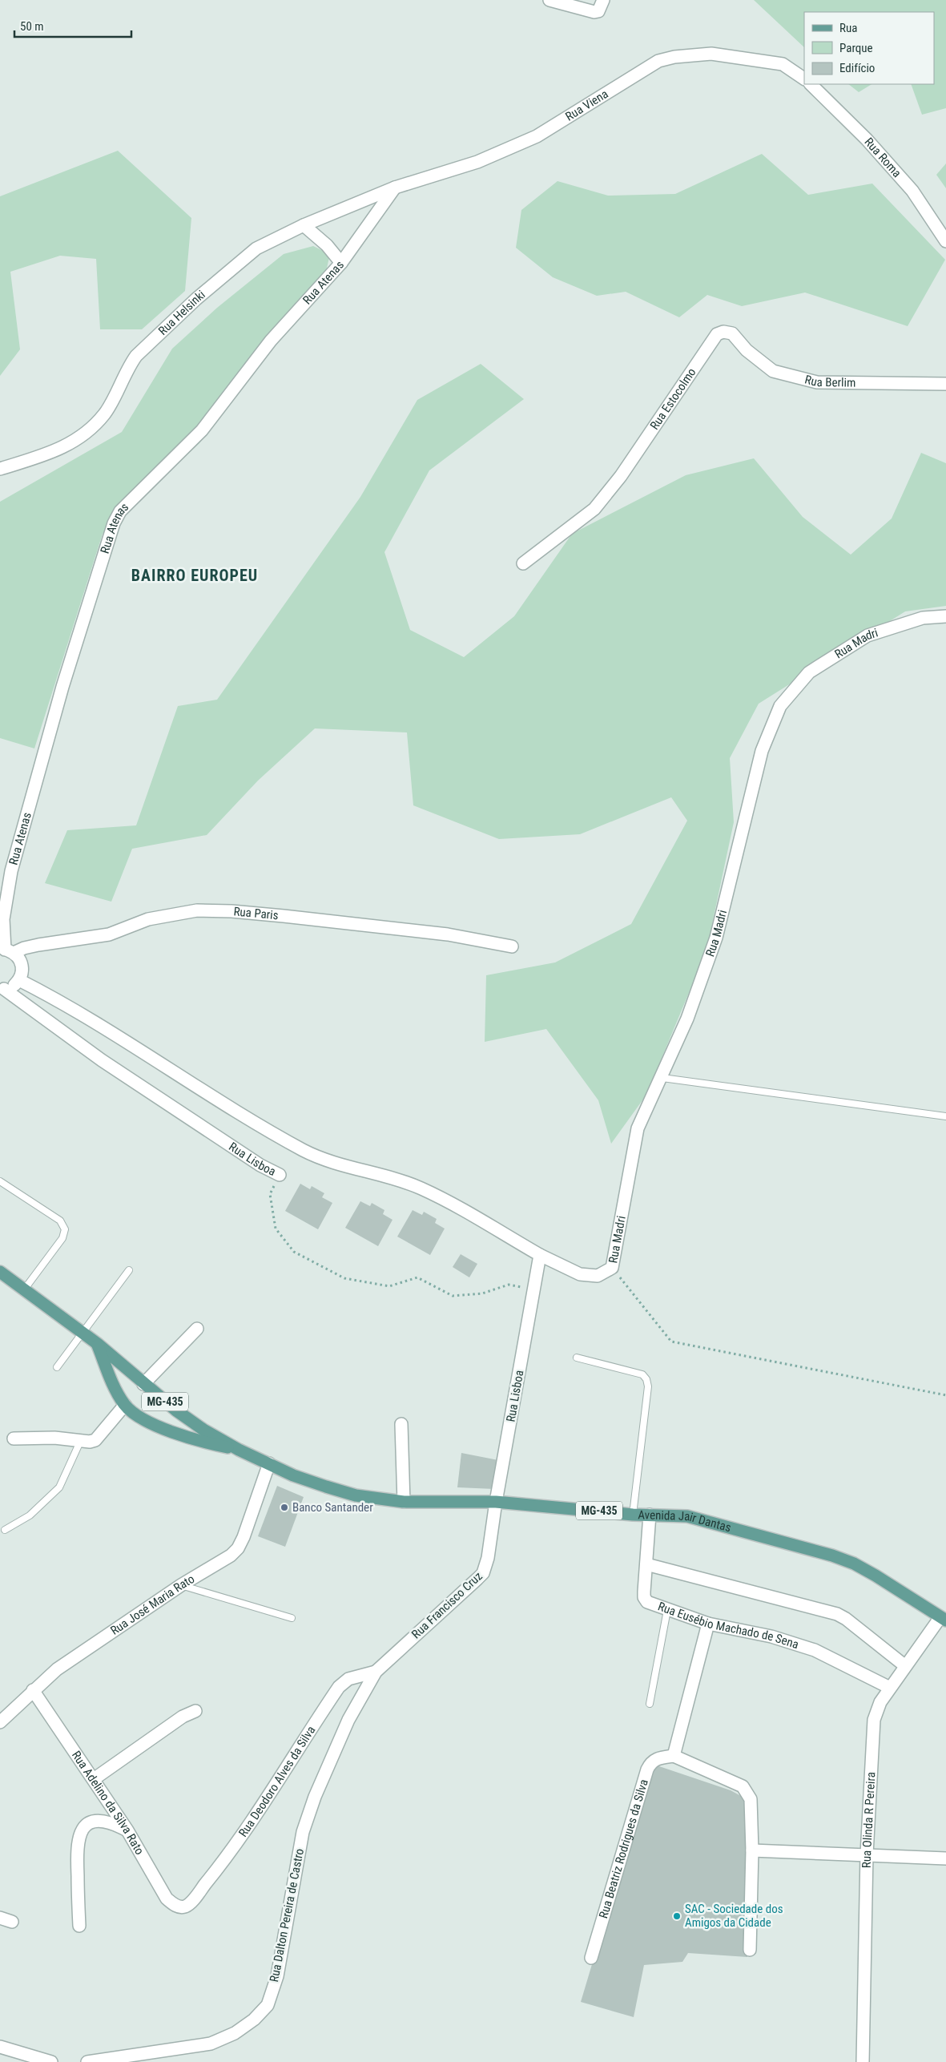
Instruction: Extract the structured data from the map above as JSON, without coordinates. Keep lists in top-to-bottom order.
{
  "streets": {
    "main road": ["MG-435", "Avenida Jair Dantas"],
    "street": [
      "Rua Viena",
      "Rua Roma",
      "Rua Atenas",
      "Rua Helsinki",
      "Rua Berlim",
      "Rua Estocolmo",
      "Rua Madri",
      "Rua Paris",
      "Rua Lisboa",
      "Rua José Maria Rato",
      "Rua Francisco Cruz",
      "Rua Eusébio Machado de Sena",
      "Rua Deodoro Alves da Silva",
      "Rua Adelino da Silva Rato",
      "Rua Olinda R Pereira",
      "Rua Beatriz Rodrigues da Silva",
      "Rua Dalton Pereira de Castro"
    ]
  },
  "crossings": [
    ["Rua Viena", "Rua Atenas"],
    ["Rua Viena", "Rua Helsinki"],
    ["Rua Atenas", "Rua Helsinki"],
    ["Rua Atenas", "Rua Paris"],
    ["Rua Atenas", "Rua Lisboa"],
    ["Rua Berlim", "Rua Estocolmo"],
    ["Rua Madri", "Rua Lisboa"],
    ["Rua Lisboa", "Avenida Jair Dantas"],
    ["Rua Lisboa", "Rua Francisco Cruz"],
    ["Avenida Jair Dantas", "Rua José Maria Rato"],
    ["Avenida Jair Dantas", "Rua Francisco Cruz"],
    ["Avenida Jair Dantas", "Rua Eusébio Machado de Sena"],
    ["Avenida Jair Dantas", "Rua Olinda R Pereira"],
    ["Rua José Maria Rato", "Rua Adelino da Silva Rato"],
    ["Rua Francisco Cruz", "Rua Deodoro Alves da Silva"],
    ["Rua Francisco Cruz", "Rua Dalton Pereira de Castro"],
    ["Rua Eusébio Machado de Sena", "Rua Olinda R Pereira"],
    ["Rua Deodoro Alves da Silva", "Rua Adelino da Silva Rato"],
    ["Rua Deodoro Alves da Silva", "Rua Dalton Pereira de Castro"]
  ],
  "districts": ["BAIRRO EUROPEU"],
  "places": ["Banco Santander", "SAC - Sociedade dos Amigos da Cidade"],
  "legend": ["Rua", "Parque", "Edifício"],
  "scale_bar": "50 m"
}
